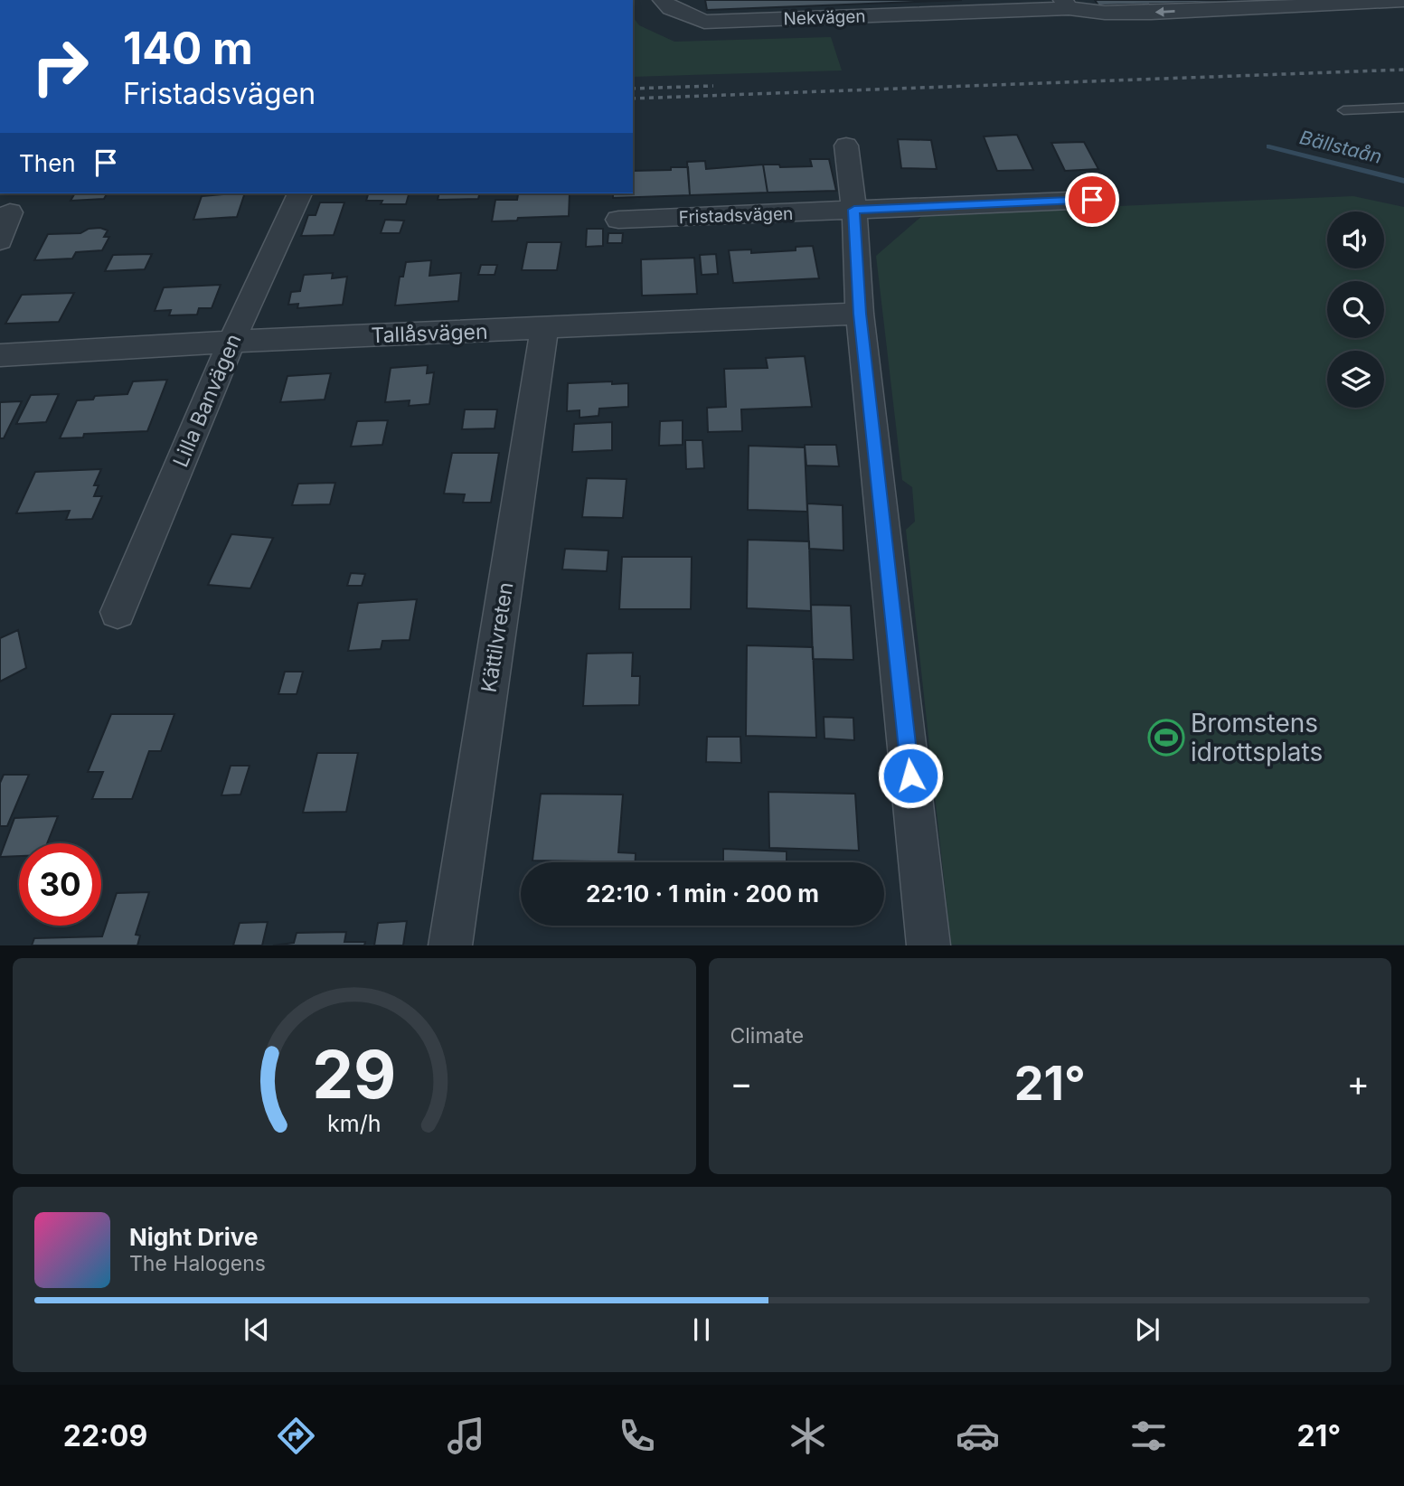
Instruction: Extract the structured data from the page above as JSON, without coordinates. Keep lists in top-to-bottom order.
{
  "streets": {
    "street": [
      "Nekvägen",
      "Fristadsvägen",
      "Tallåsvägen",
      "Lilla Banvägen",
      "Kättilvreten"
    ]
  },
  "crossings": [
    ["Tallåsvägen", "Lilla Banvägen"],
    ["Tallåsvägen", "Kättilvreten"]
  ],
  "one_way": ["Nekvägen"],
  "water": ["Bällstaån"],
  "places": {
    "sports": ["Bromstens idrottsplats"]
  },
  "page": {
    "turn": ["140 m", "Fristadsvägen"],
    "then": "Then",
    "limit": "30",
    "trip": "22:10 · 1 min · 200 m",
    "tile": "Climate",
    "heat": ["−", "21°", "+"],
    "song": ["Night Drive", "The Halogens"],
    "tabs": ["22:09", "21°"],
    "gauge": ["29", "km/h"]
  }
}
